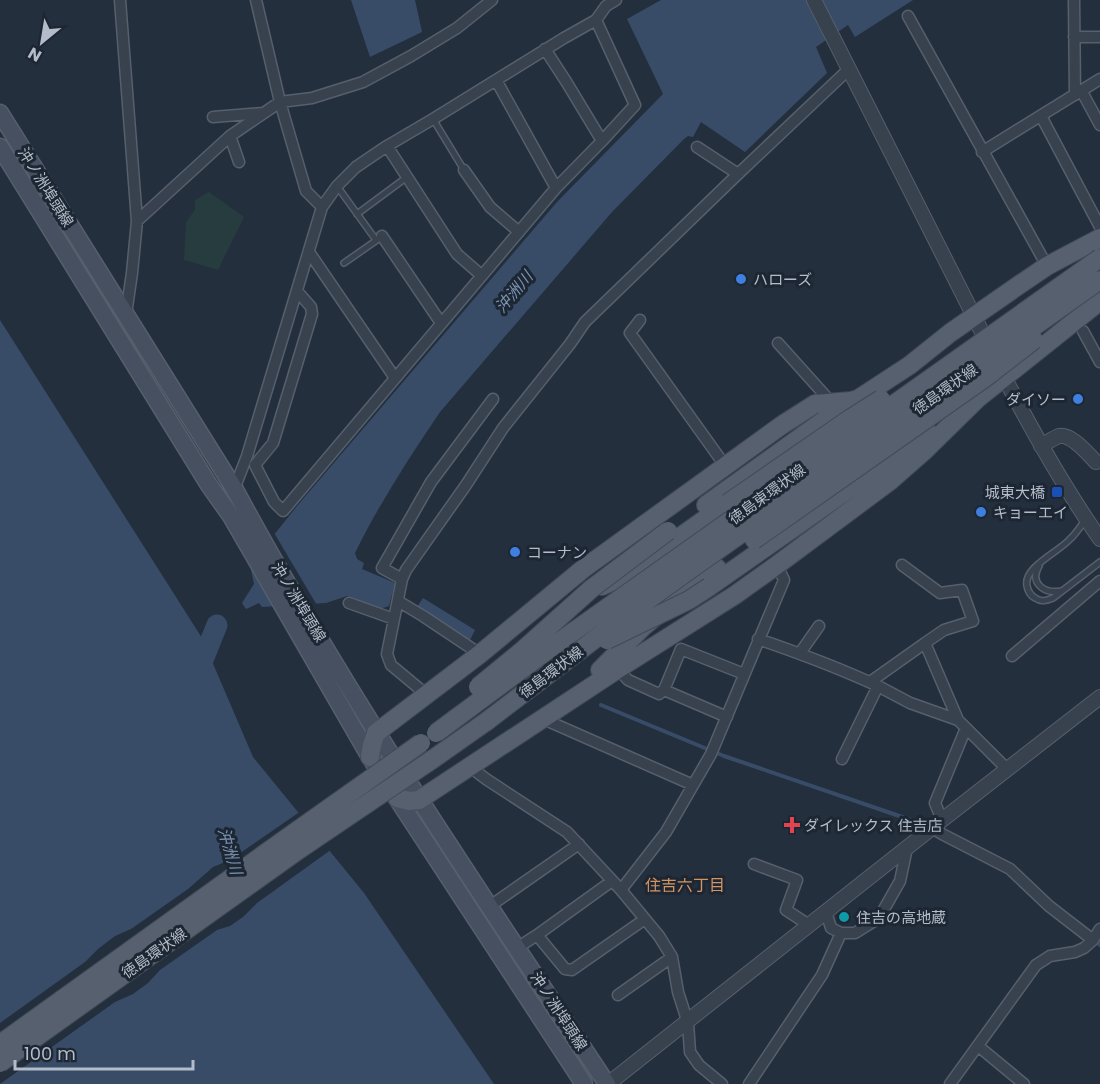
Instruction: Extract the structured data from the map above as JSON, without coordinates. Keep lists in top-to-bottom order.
{
  "streets": {
    "main road": ["沖ノ洲埠頭線", "徳島環状線", "徳島東環状線"]
  },
  "crossings": [
    ["沖ノ洲埠頭線", "徳島環状線"],
    ["徳島環状線", "徳島東環状線"]
  ],
  "districts": ["住吉六丁目"],
  "water": ["沖洲川"],
  "places": {
    "other": [
      "ハローズ",
      "ダイソー",
      "キョーエイ",
      "コーナン",
      "住吉の高地蔵"
    ],
    "transit": ["城東大橋"],
    "health": ["ダイレックス 住吉店"]
  },
  "scale_bar": "100 m",
  "north": "bottom left"
}
